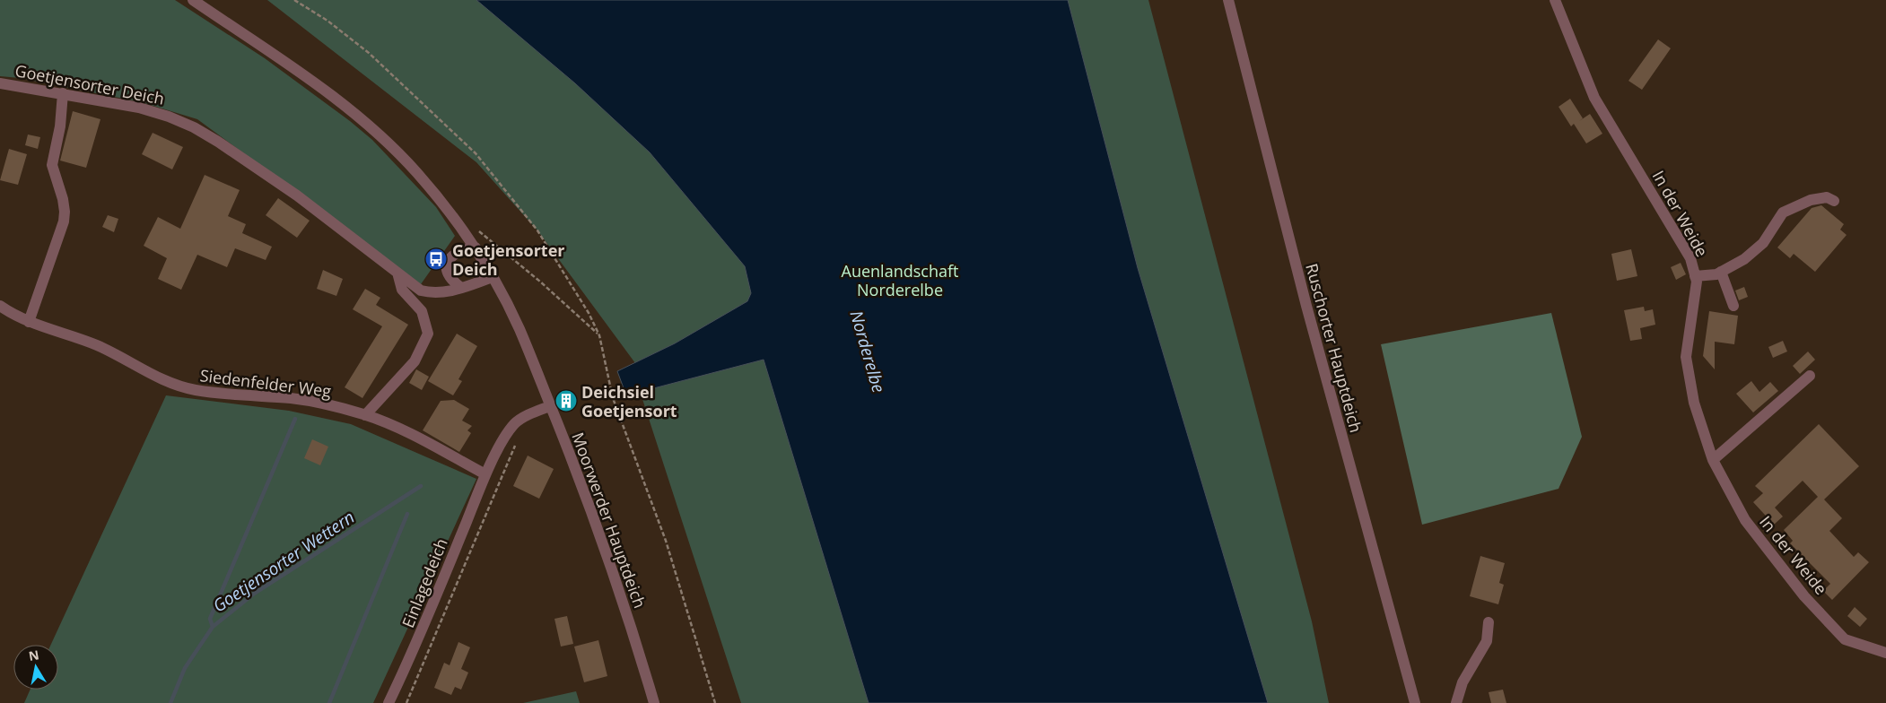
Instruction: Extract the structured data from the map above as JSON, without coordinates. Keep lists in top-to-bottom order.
{
  "streets": {
    "street": [
      "Goetjensorter Deich",
      "In der Weide",
      "Ruschorter Hauptdeich",
      "Siedenfelder Weg",
      "Moorwerder Hauptdeich",
      "Einlagedeich"
    ]
  },
  "crossings": [
    ["Goetjensorter Deich", "Moorwerder Hauptdeich"],
    ["Siedenfelder Weg", "Einlagedeich"]
  ],
  "water": ["Norderelbe", "Goetjensorter Wettern"],
  "parks": ["Auenlandschaft Norderelbe"],
  "places": {
    "bus stop": ["Goetjensorter Deich"],
    "building": ["Deichsiel Goetjensort"]
  },
  "north": "top"
}
